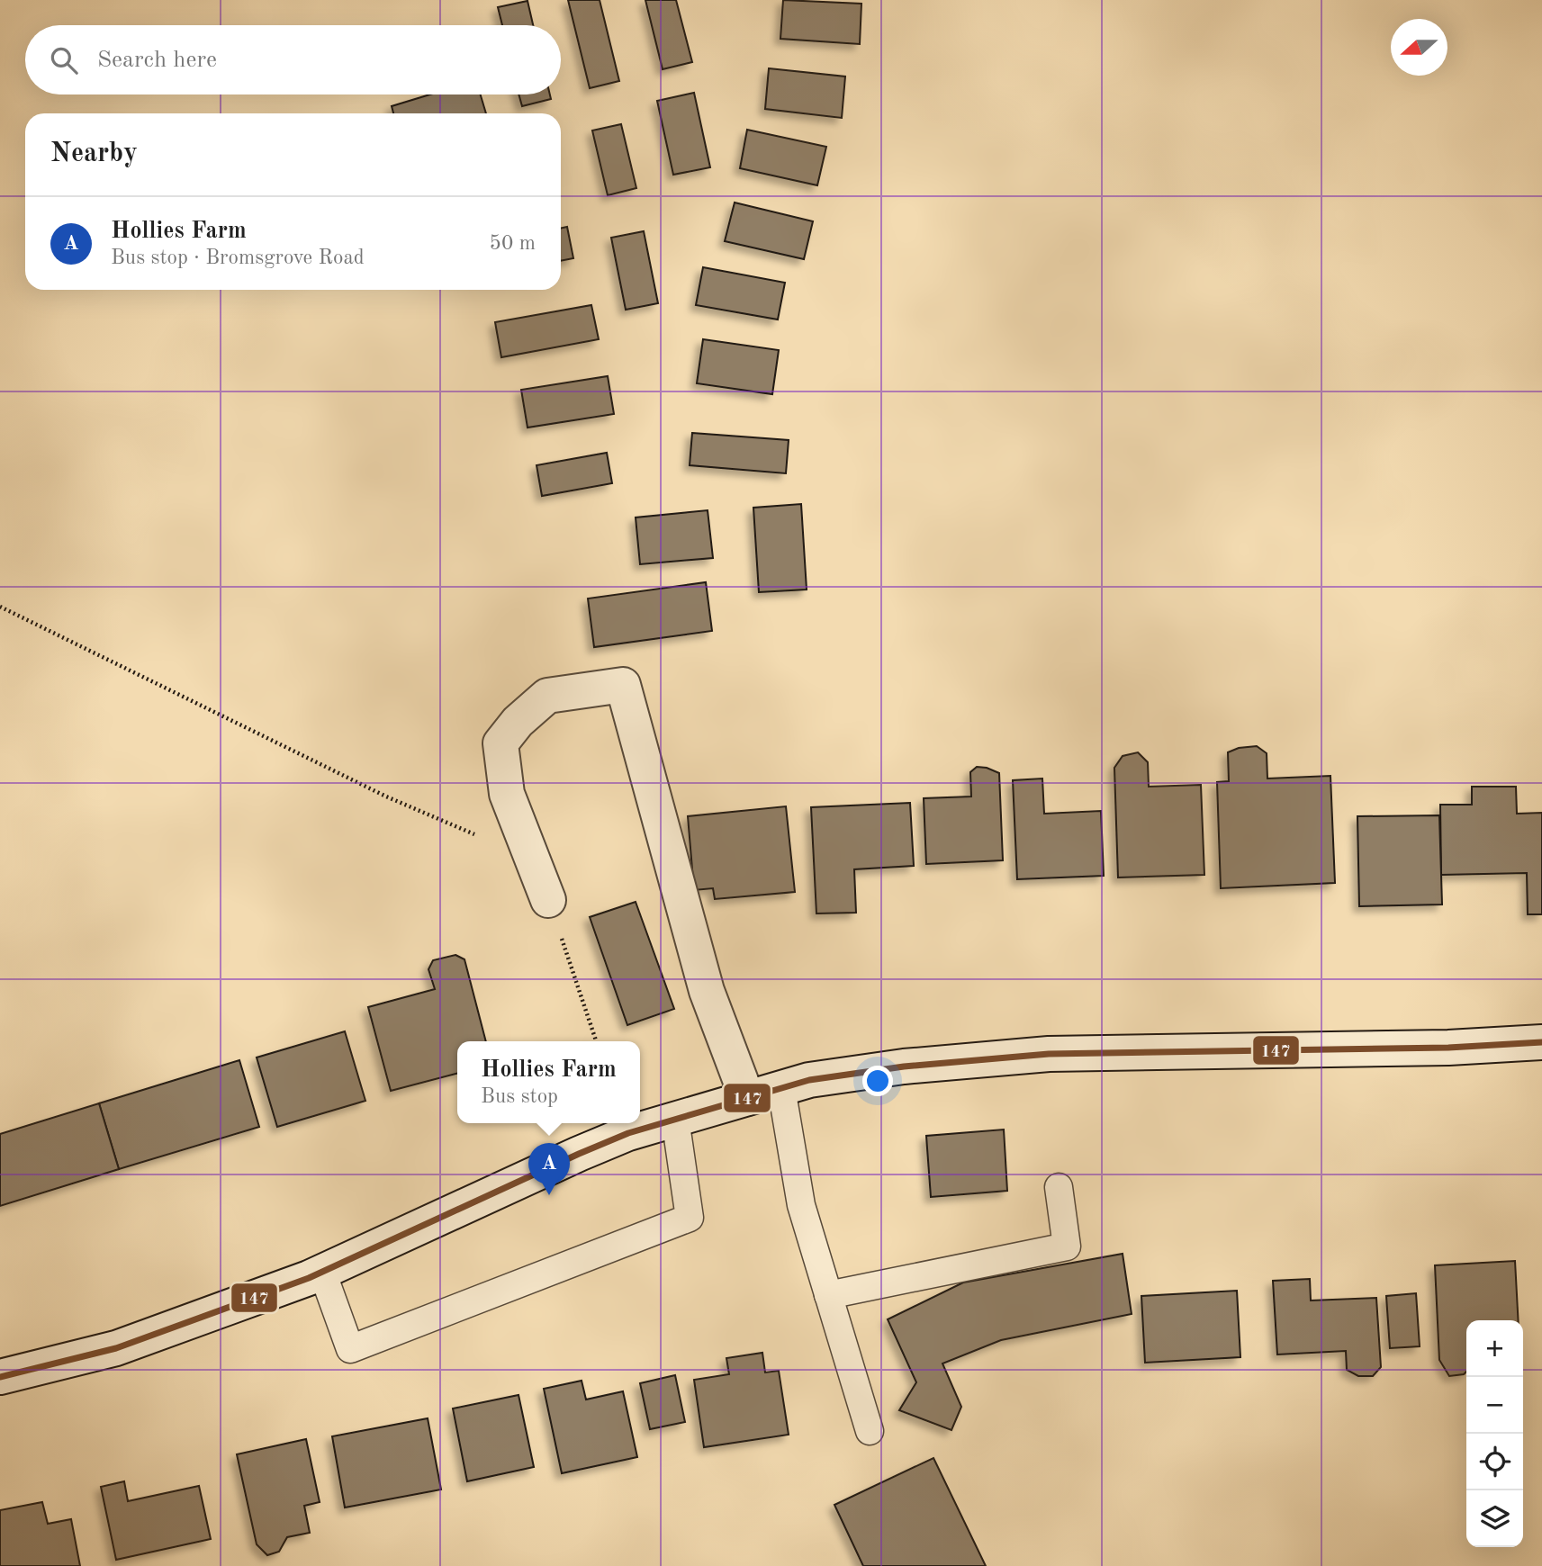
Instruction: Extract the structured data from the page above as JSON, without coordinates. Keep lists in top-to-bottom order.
{
  "lines": ["transit line 147"],
  "north": "left",
  "page": {
    "search": "Search here",
    "heading": "Nearby",
    "list": [
      {
        "mark": "A",
        "name": "Hollies Farm",
        "note": "Bus stop · Bromsgrove Road",
        "value": "50 m"
      }
    ],
    "popup": ["Hollies Farm", "Bus stop"],
    "pins": "A",
    "map_buttons": ["+", "−"]
  }
}
